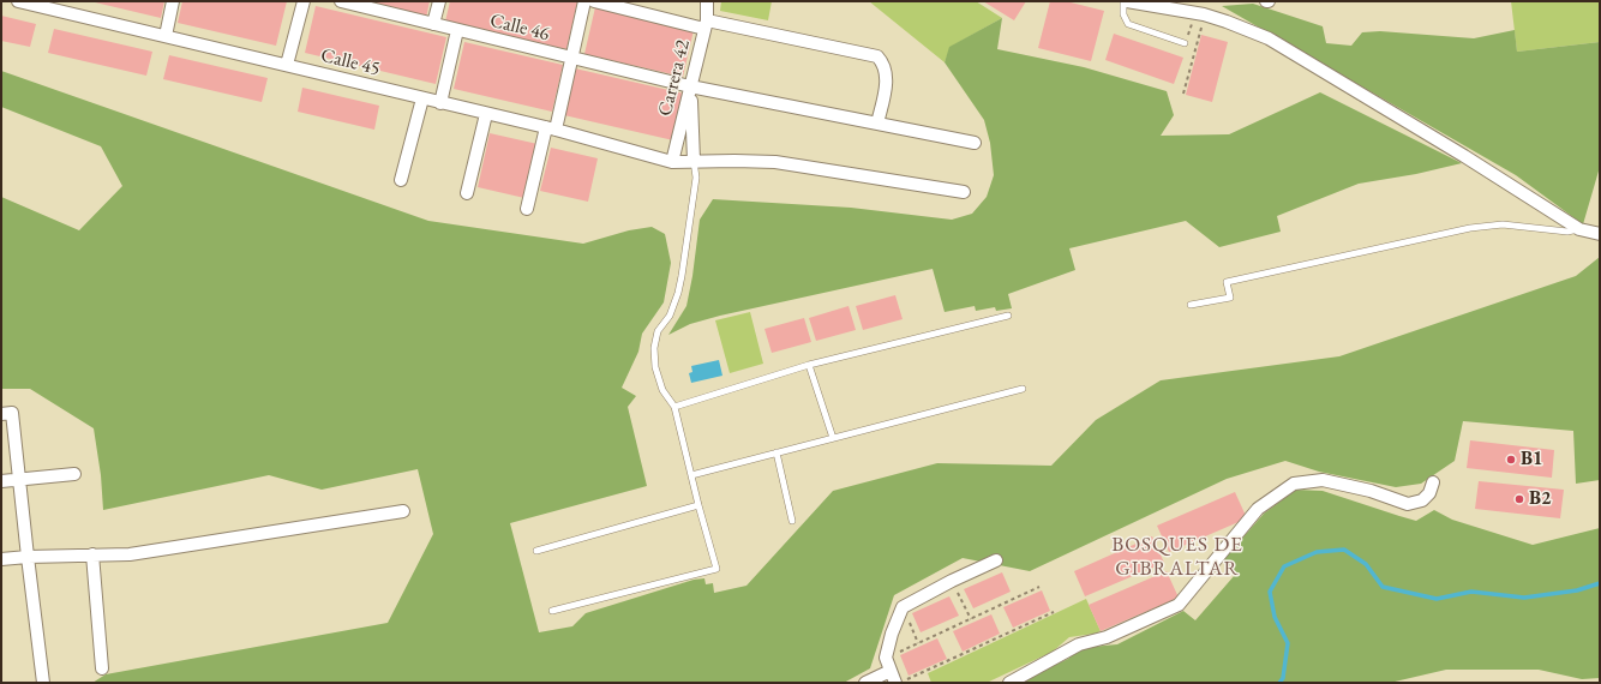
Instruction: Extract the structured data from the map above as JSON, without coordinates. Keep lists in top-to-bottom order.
{
  "streets": {
    "street": ["Calle 46", "Calle 45", "Carrera 42"]
  },
  "crossings": [
    ["Calle 46", "Carrera 42"],
    ["Calle 45", "Carrera 42"]
  ],
  "districts": ["BOSQUES DE GIBRALTAR"],
  "places": ["B1", "B2"]
}
